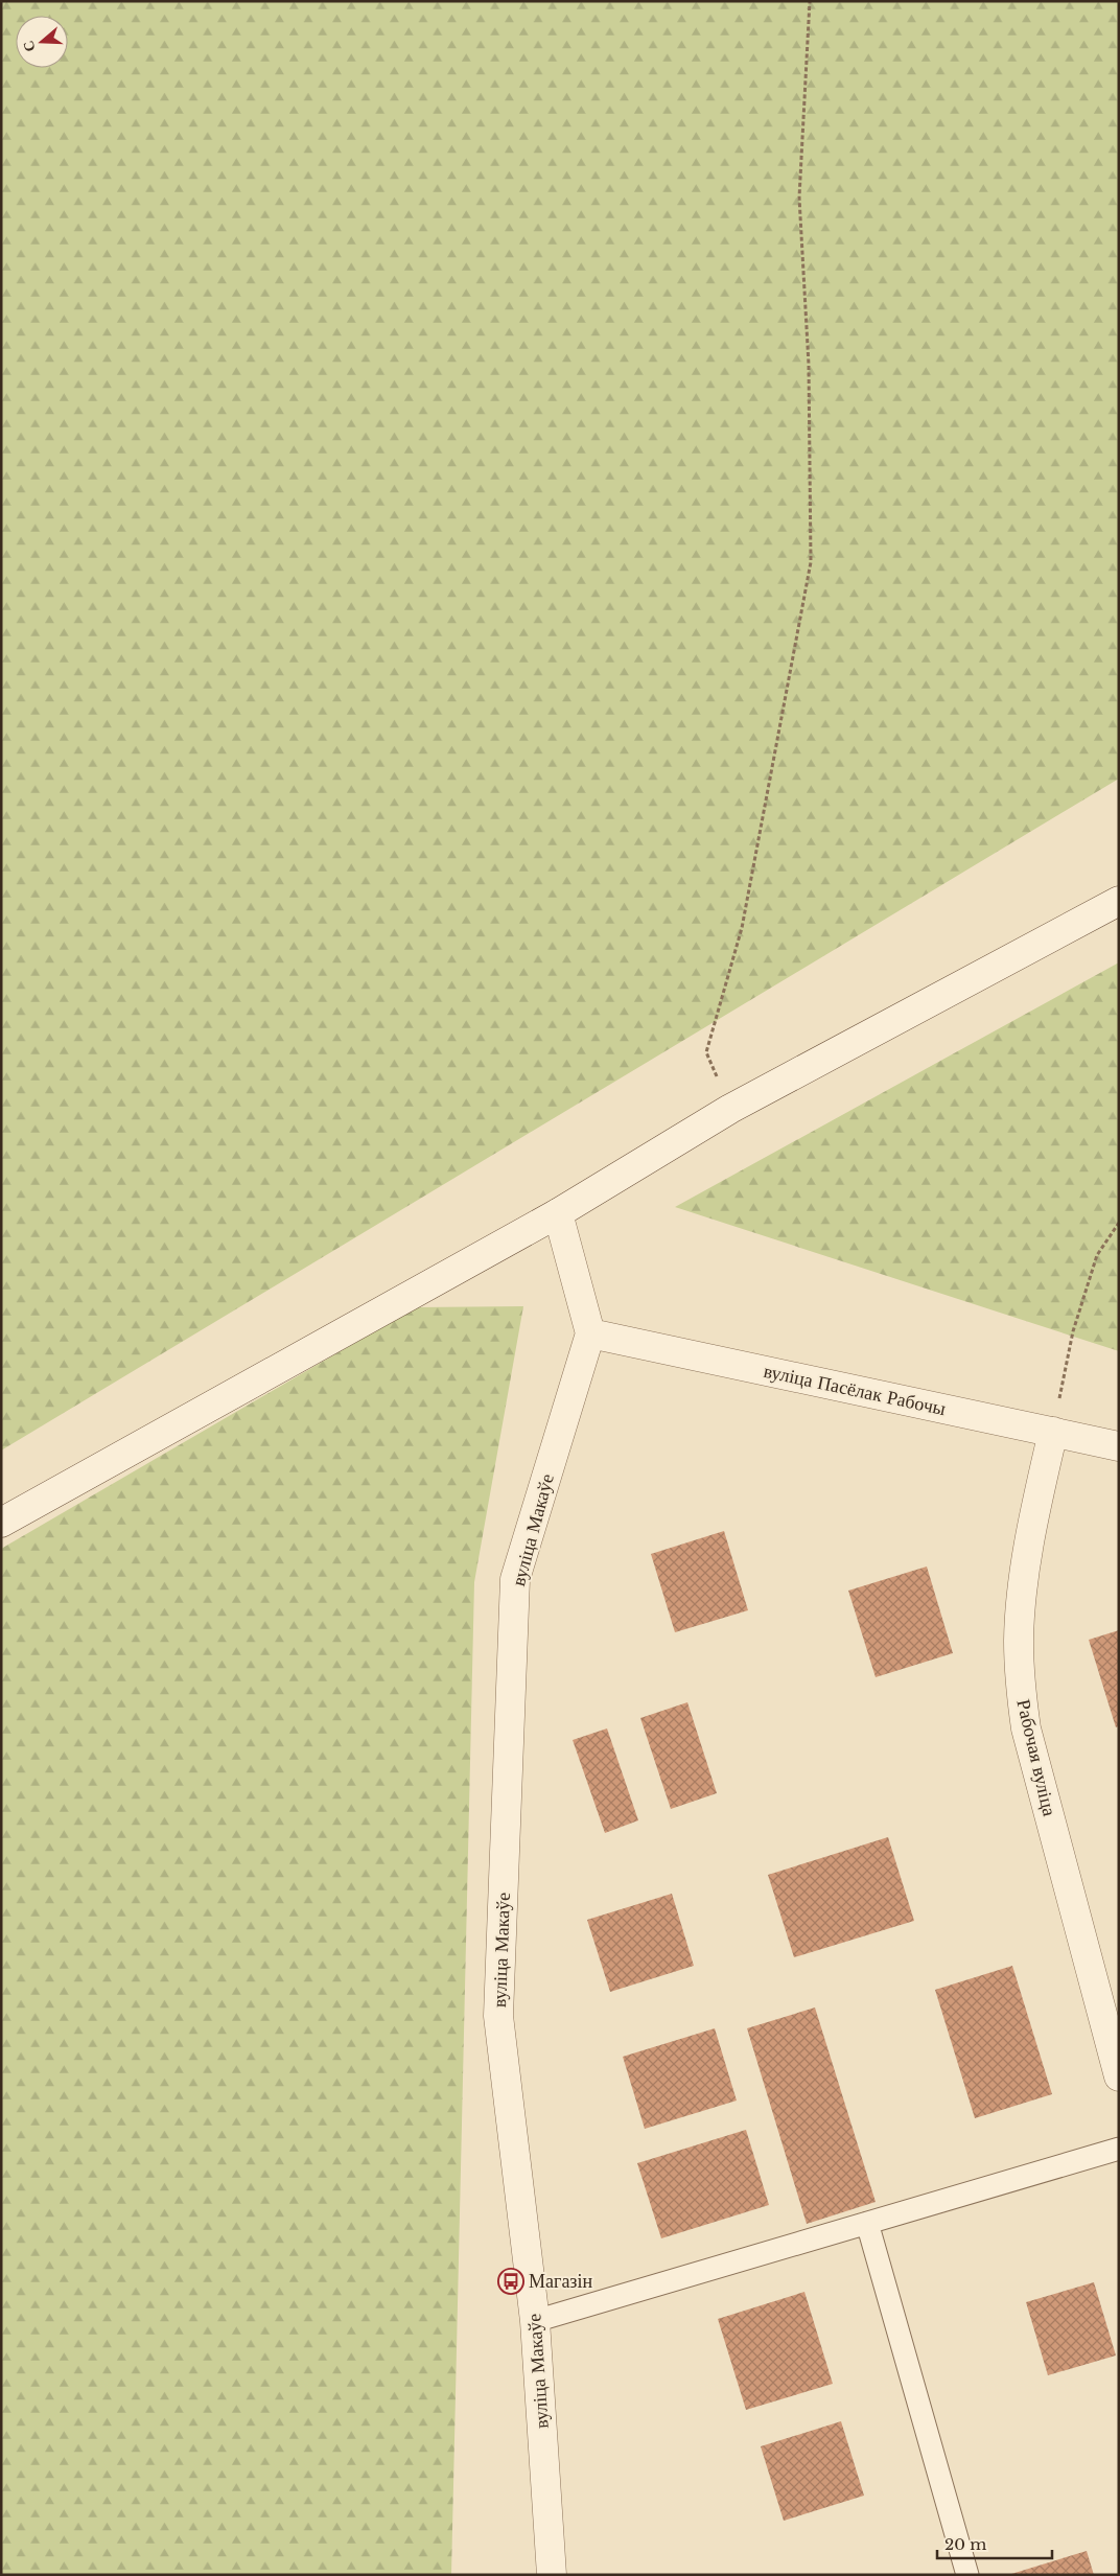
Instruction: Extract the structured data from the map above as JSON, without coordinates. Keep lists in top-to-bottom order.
{
  "streets": {
    "street": ["вуліца Пасёлак Рабочы", "вуліца Макаўе", "Рабочая вуліца"]
  },
  "crossings": [
    ["вуліца Пасёлак Рабочы", "вуліца Макаўе"],
    ["вуліца Пасёлак Рабочы", "Рабочая вуліца"]
  ],
  "places": {
    "bus stop": ["Магазін"]
  },
  "scale_bar": "20 m",
  "north": "left"
}
